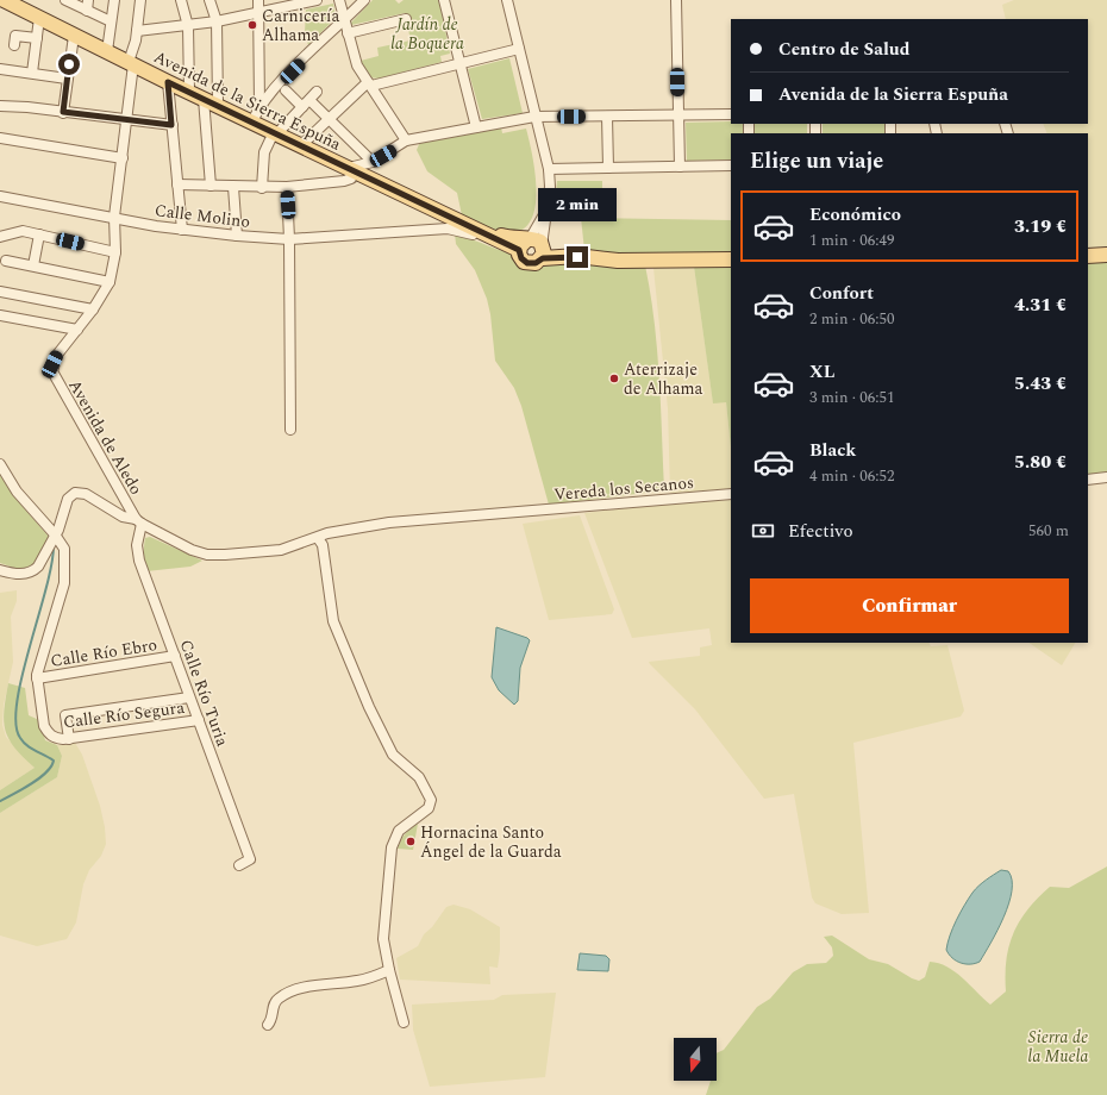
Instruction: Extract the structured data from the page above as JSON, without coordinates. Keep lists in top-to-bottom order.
{
  "streets": {
    "main road": ["Avenida de la Sierra Espuña"],
    "street": [
      "Calle Molino",
      "Avenida de Aledo",
      "Vereda los Secanos",
      "Calle Río Ebro",
      "Calle Río Turia",
      "Calle Río Segura"
    ]
  },
  "crossings": [
    ["Avenida de la Sierra Espuña", "Calle Molino"],
    ["Avenida de la Sierra Espuña", "Avenida de Aledo"],
    ["Calle Molino", "Avenida de Aledo"],
    ["Avenida de Aledo", "Vereda los Secanos"],
    ["Avenida de Aledo", "Calle Río Turia"],
    ["Vereda los Secanos", "Calle Río Turia"],
    ["Calle Río Ebro", "Calle Río Turia"],
    ["Calle Río Ebro", "Calle Río Segura"],
    ["Calle Río Turia", "Calle Río Segura"]
  ],
  "parks": ["Jardín de la Boquera", "Sierra de la Muela"],
  "places": ["Carnicería Alhama", "Aterrizaje de Alhama", "Hornacina Santo Ángel de la Guarda"],
  "north": "bottom",
  "page": {
    "banner": ["Centro de Salud", "Avenida de la Sierra Espuña"],
    "heading": "Elige un viaje",
    "bubble": "2 min",
    "list": [
      {
        "name": "Económico",
        "note": "1 min · 06:49",
        "value": "3.19 €"
      },
      {
        "name": "Confort",
        "note": "2 min · 06:50",
        "value": "4.31 €"
      },
      {
        "name": "XL",
        "note": "3 min · 06:51",
        "value": "5.43 €"
      },
      {
        "name": "Black",
        "note": "4 min · 06:52",
        "value": "5.80 €"
      }
    ],
    "pay": ["Efectivo", "560 m"],
    "buttons": "Confirmar"
  }
}
